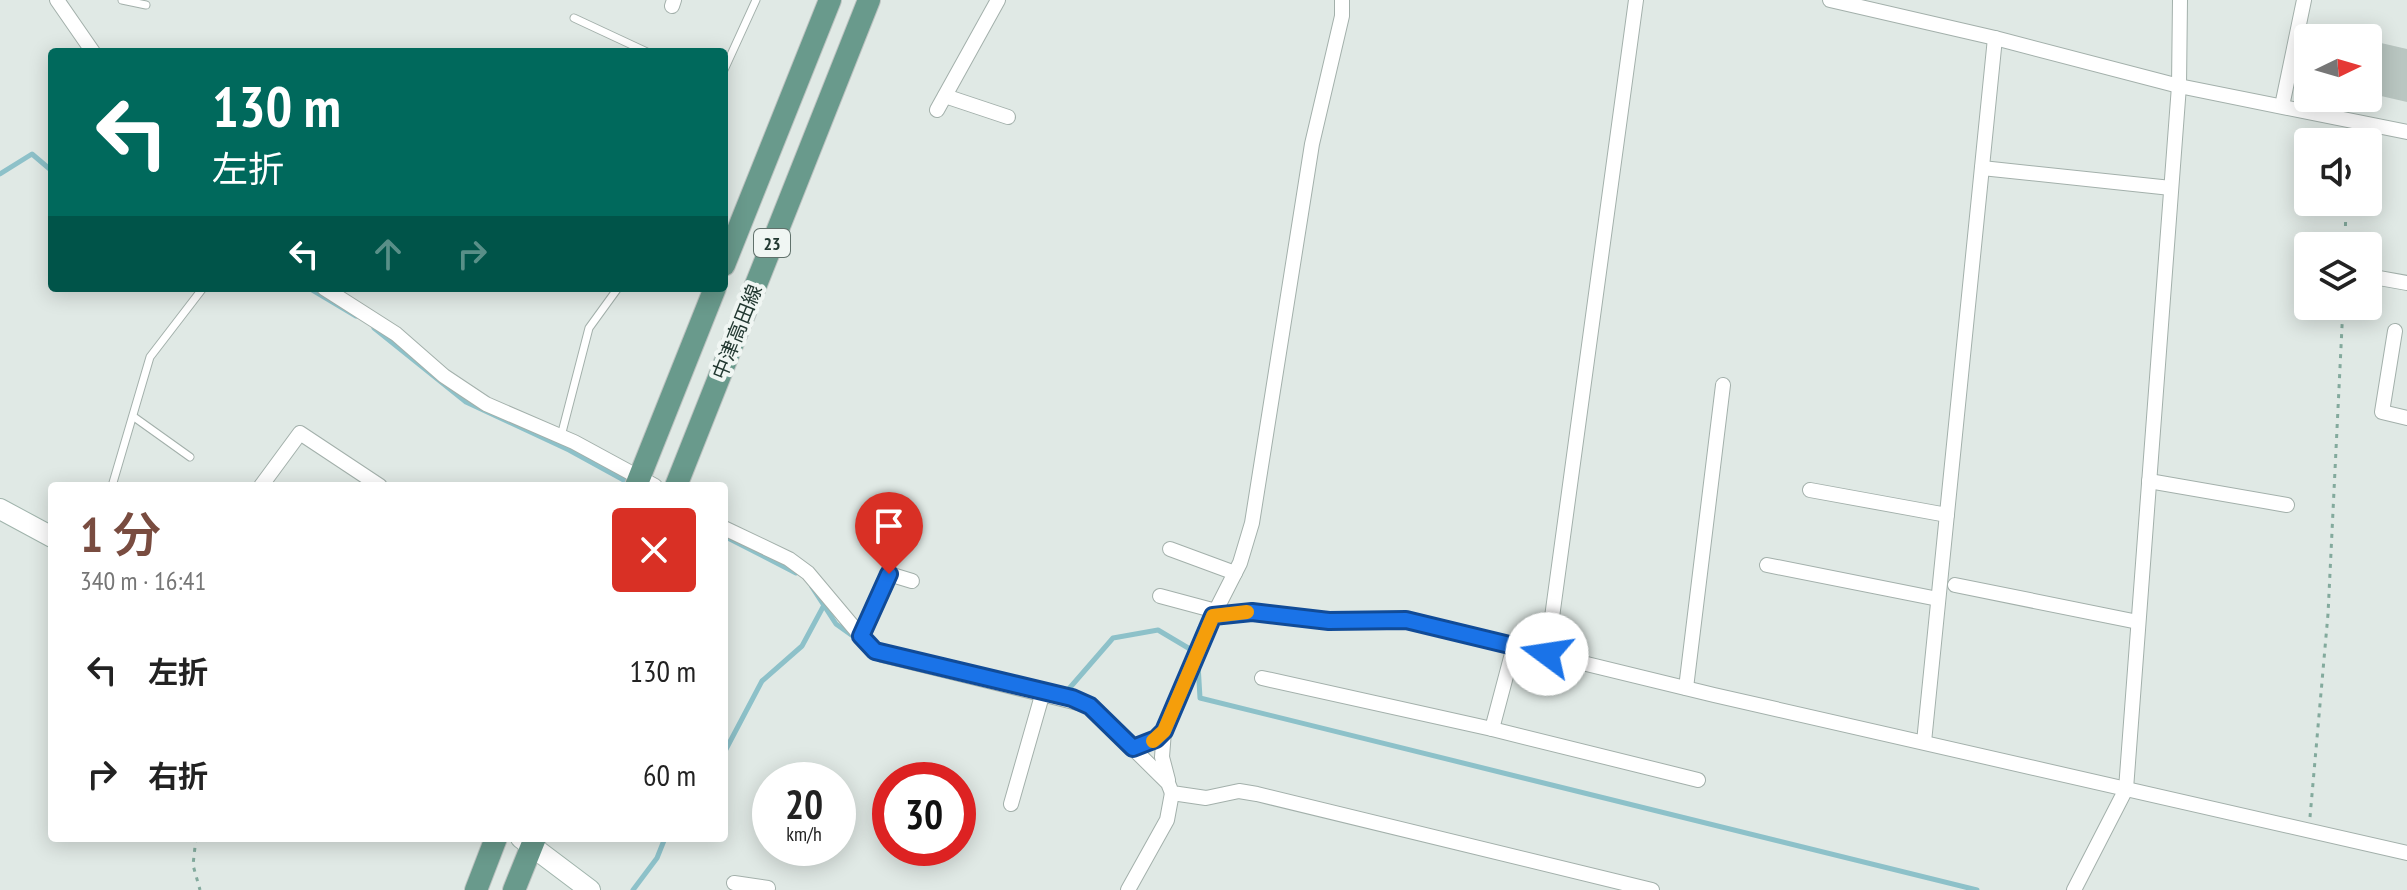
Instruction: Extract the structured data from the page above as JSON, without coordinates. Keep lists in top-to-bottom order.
{
  "streets": {
    "main road": ["23", "中津高田線"]
  },
  "north": "right",
  "page": {
    "turn": ["130 m", "左折"],
    "heading": ["1 分", "340 m · 16:41"],
    "list": [
      {
        "name": "左折",
        "value": "130 m"
      },
      {
        "name": "右折",
        "value": "60 m"
      }
    ],
    "speed": "20 km/h",
    "limit": "30"
  }
}
